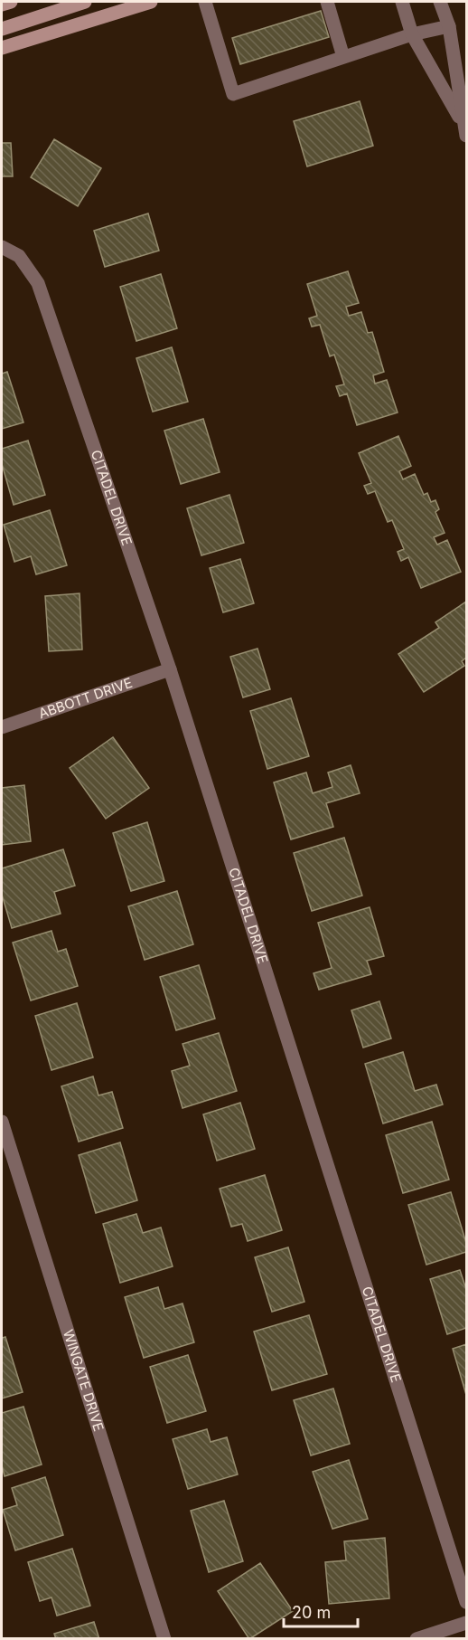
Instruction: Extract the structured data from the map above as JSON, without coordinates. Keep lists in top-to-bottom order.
{
  "streets": {
    "street": ["CITADEL DRIVE", "ABBOTT DRIVE", "WINGATE DRIVE"]
  },
  "crossings": [
    ["CITADEL DRIVE", "ABBOTT DRIVE"]
  ],
  "scale_bar": "20 m"
}
